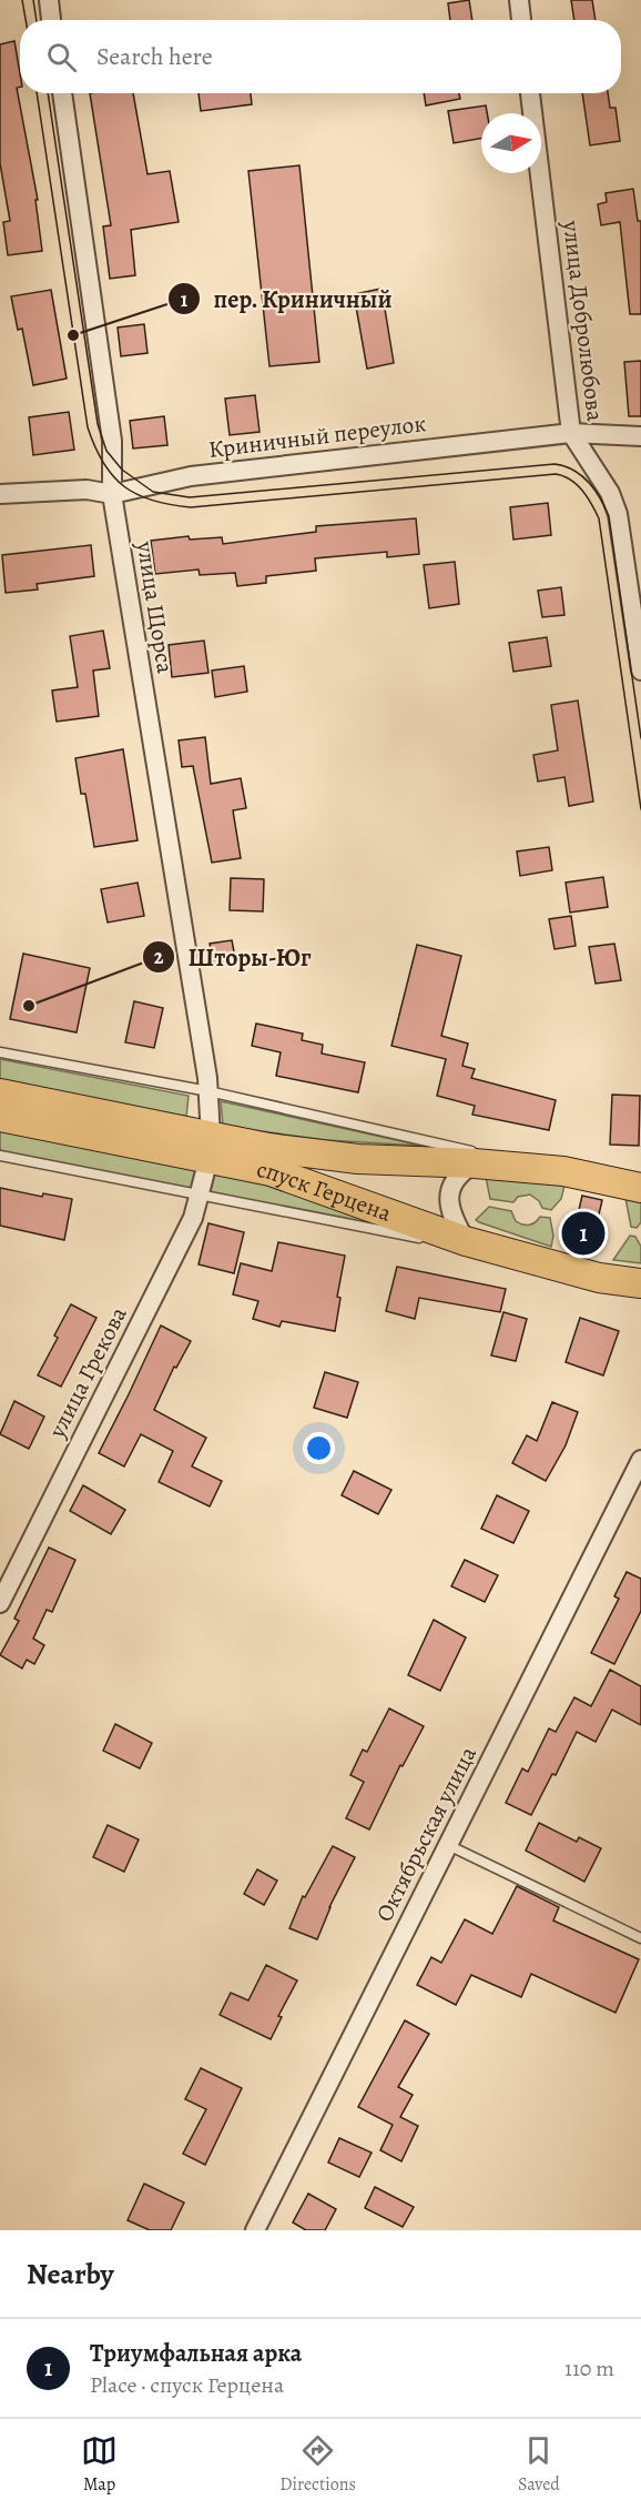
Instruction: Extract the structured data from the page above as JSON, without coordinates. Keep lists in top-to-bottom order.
{
  "streets": {
    "main road": ["спуск Герцена"],
    "street": [
      "улица Добролюбова",
      "Криничный переулок",
      "улица Щорса",
      "улица Грекова",
      "Октябрьская улица"
    ]
  },
  "crossings": [
    ["улица Добролюбова", "Криничный переулок"],
    ["Криничный переулок", "улица Щорса"],
    ["улица Щорса", "спуск Герцена"],
    ["улица Щорса", "улица Грекова"],
    ["спуск Герцена", "улица Грекова"]
  ],
  "places": ["пер. Криничный", "Шторы-Юг"],
  "north": "right",
  "page": {
    "search": "Search here",
    "pins": "1",
    "heading": "Nearby",
    "list": [
      {
        "mark": "1",
        "name": "Триумфальная арка",
        "note": "Place · спуск Герцена",
        "value": "110 m"
      }
    ],
    "nav": ["Map", "Directions", "Saved"]
  }
}
